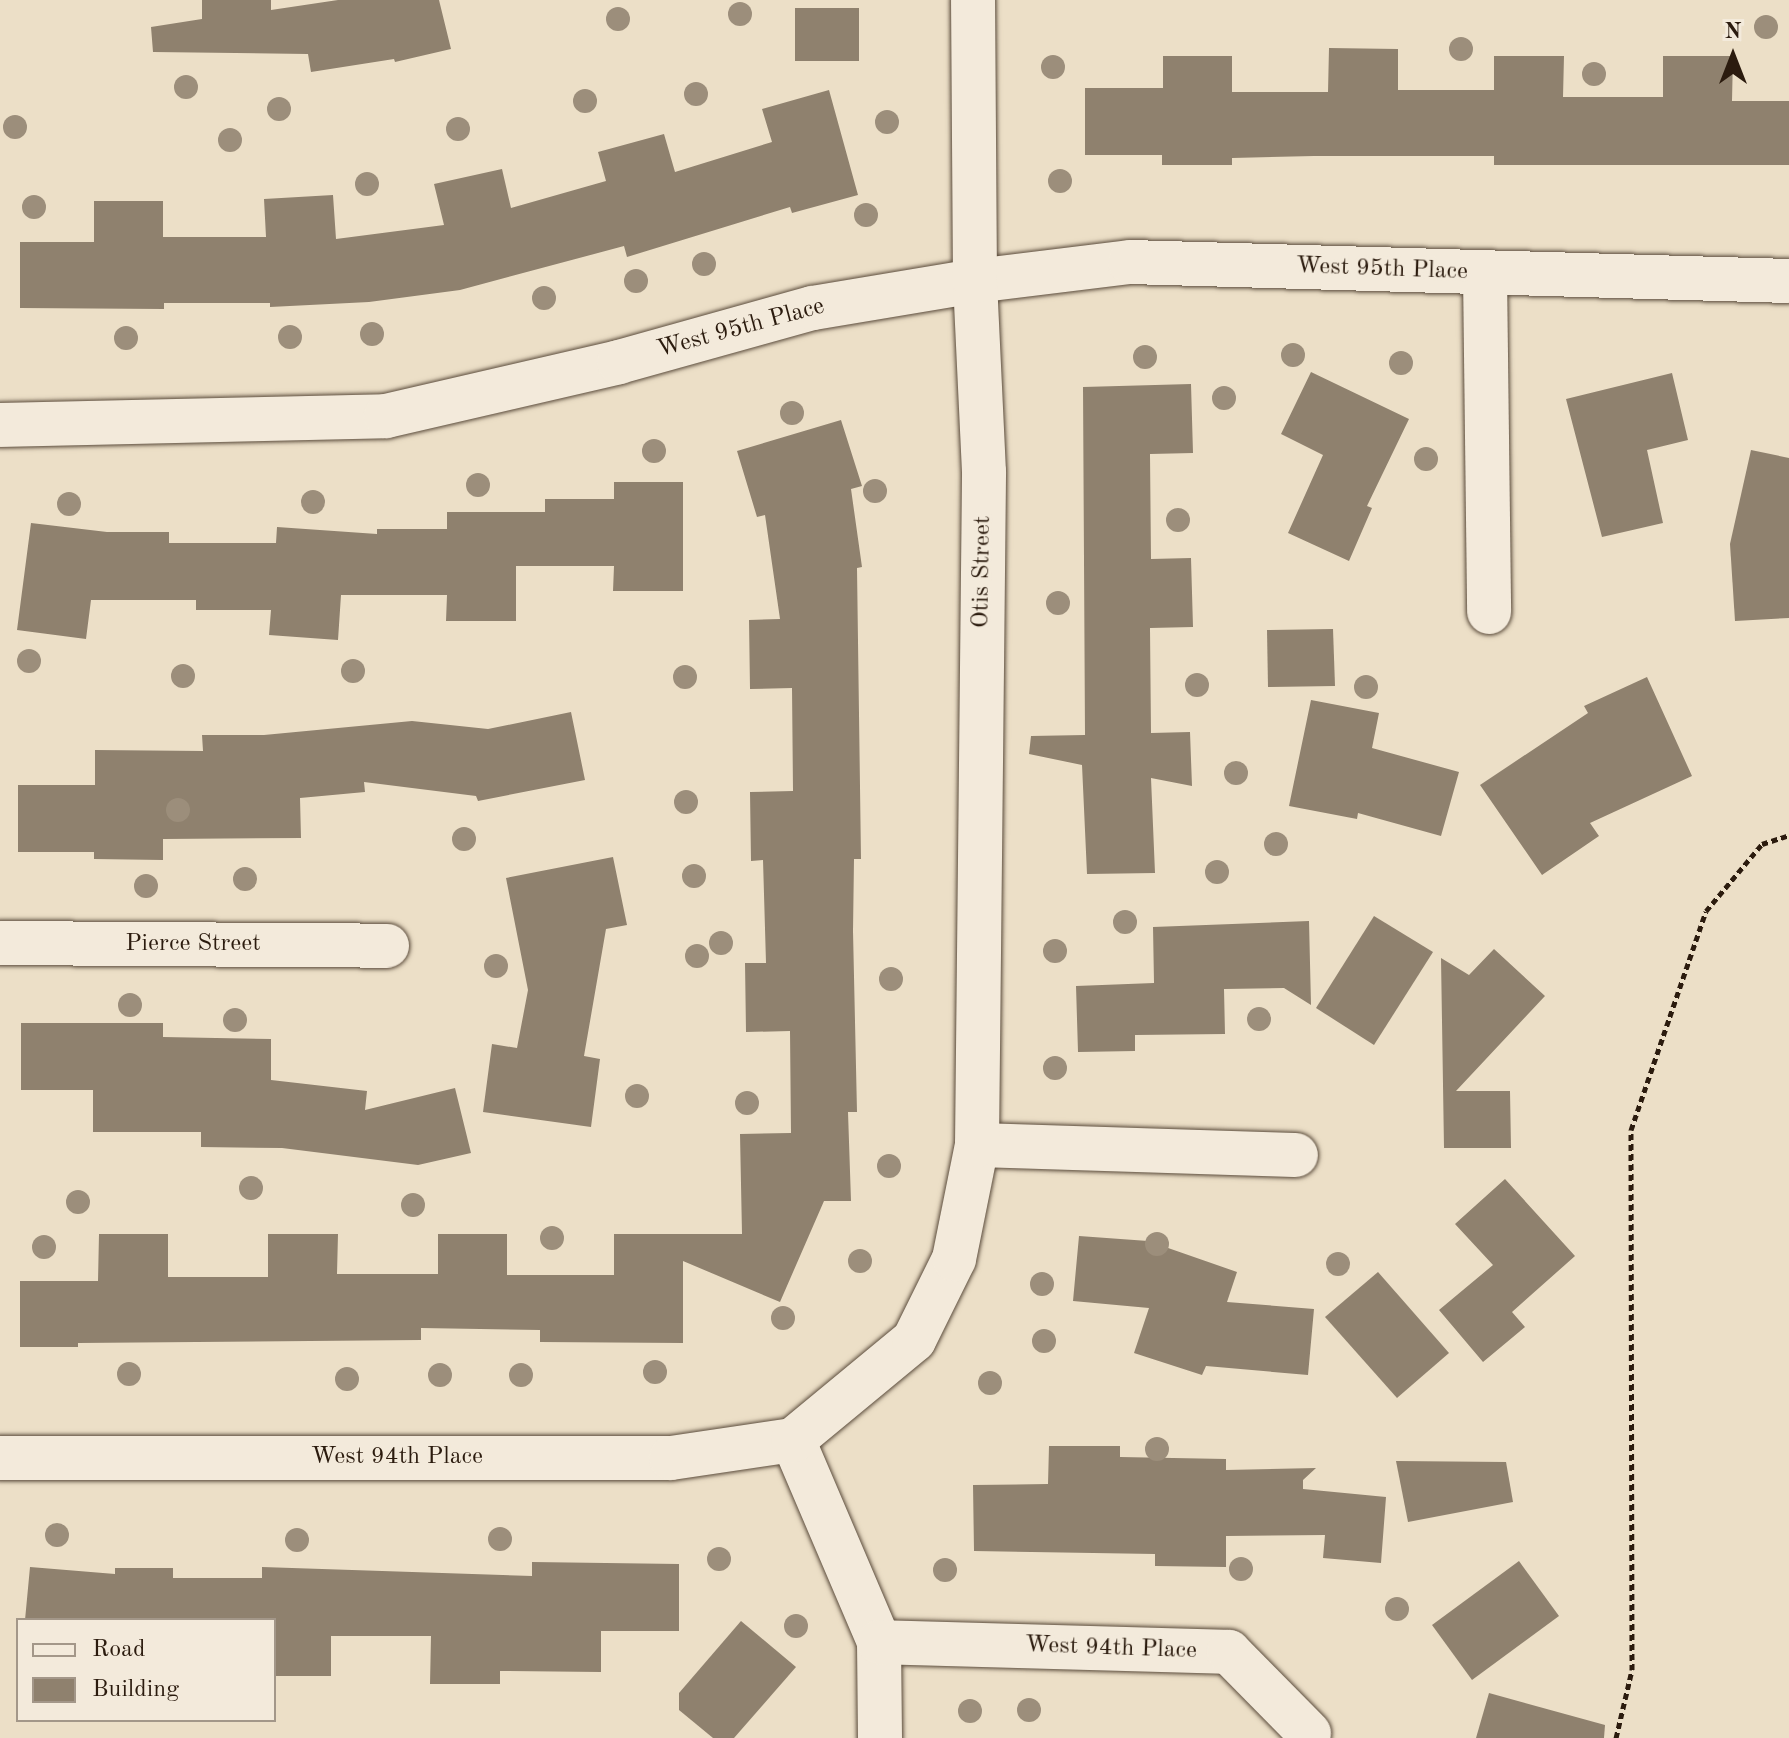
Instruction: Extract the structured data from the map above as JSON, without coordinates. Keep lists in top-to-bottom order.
{
  "streets": {
    "street": [
      "West 95th Place",
      "Otis Street",
      "Pierce Street",
      "West 94th Place"
    ]
  },
  "crossings": [
    ["West 95th Place", "Otis Street"],
    ["Otis Street", "West 94th Place"]
  ],
  "legend": ["Road", "Building"],
  "north": "top"
}
